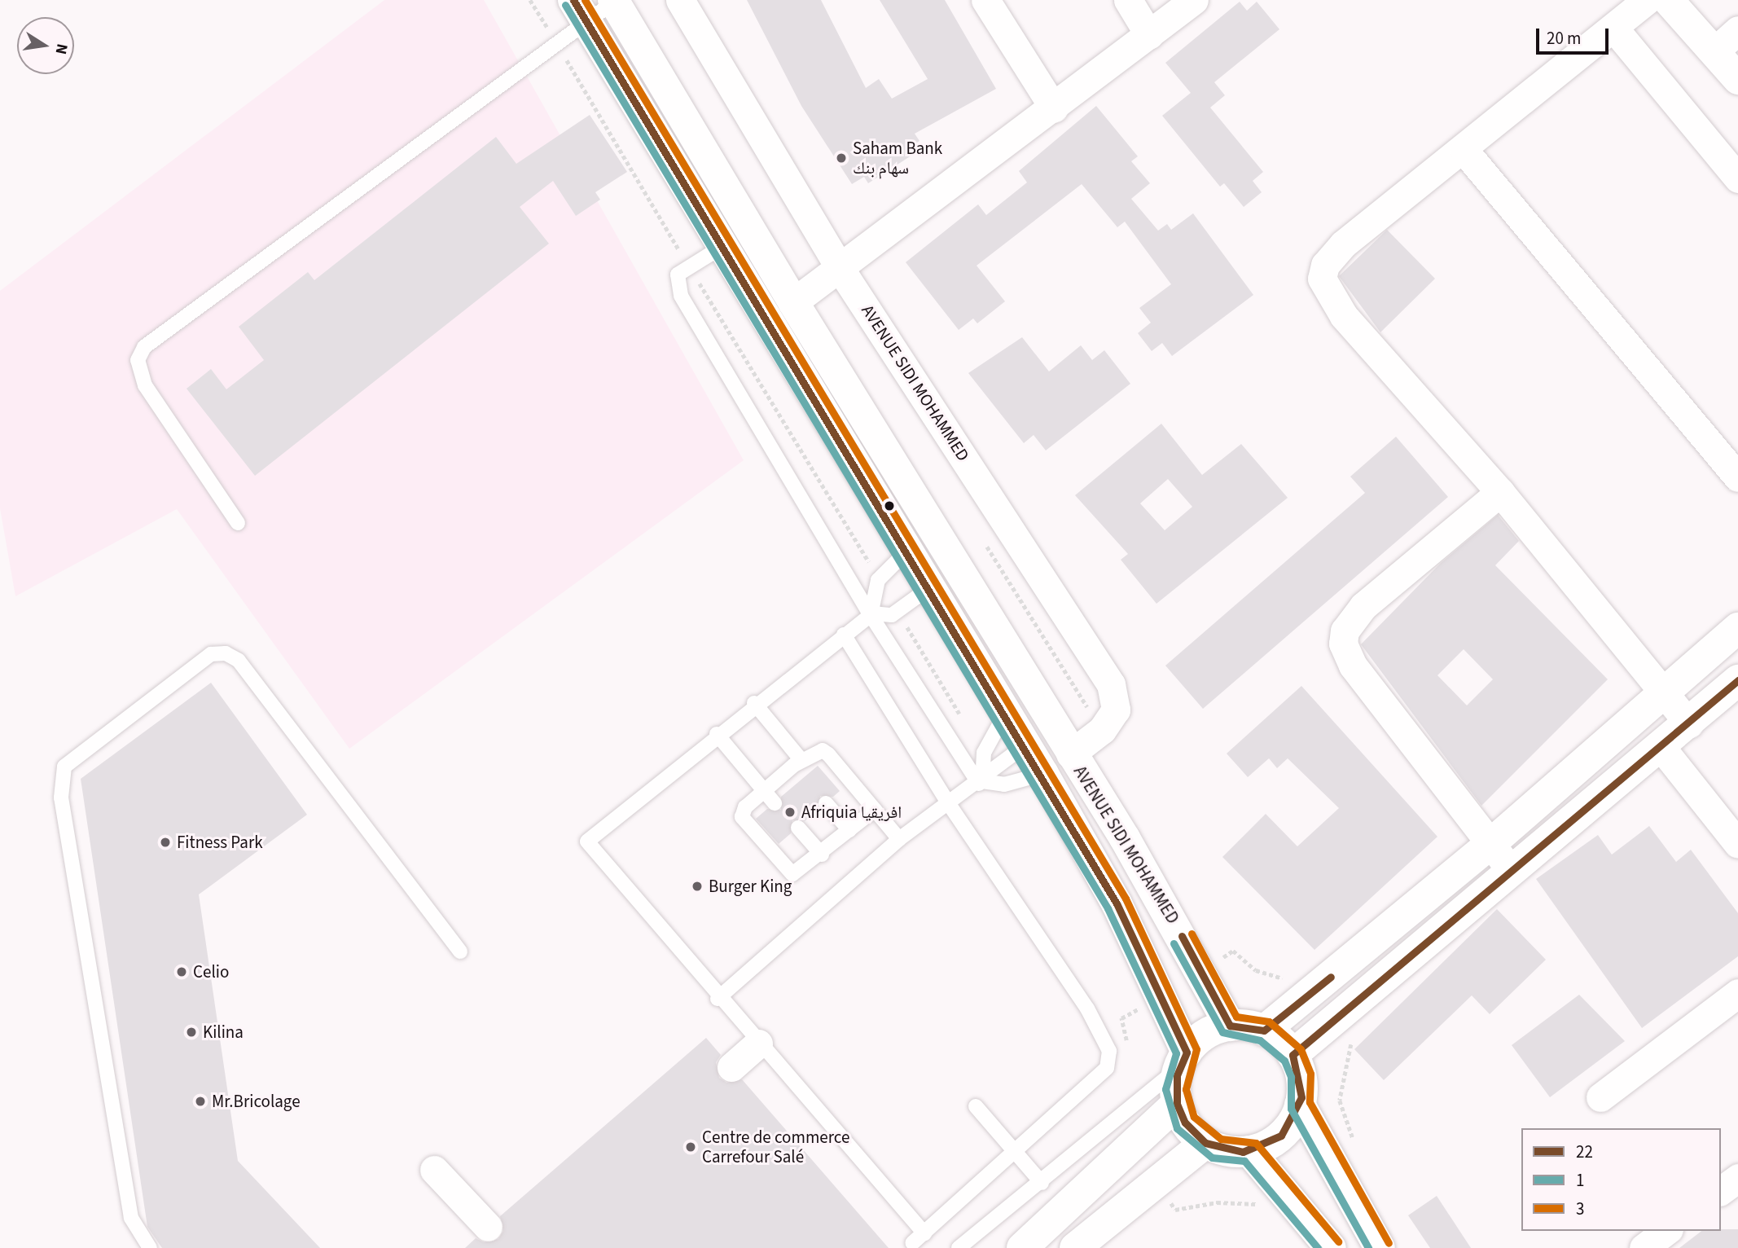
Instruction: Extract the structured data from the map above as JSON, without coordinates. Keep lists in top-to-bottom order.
{
  "streets": {
    "main road": ["AVENUE SIDI MOHAMMED"]
  },
  "places": [
    "Saham Bank سهام بنك",
    "Afriquia افريقيا",
    "Fitness Park",
    "Burger King",
    "Celio",
    "Kilina",
    "Mr.Bricolage",
    "Centre de commerce Carrefour Salé"
  ],
  "lines": ["transit line 22", "transit line 3", "transit line 1"],
  "legend": ["22", "1", "3"],
  "scale_bar": "20 m",
  "north": "right"
}
